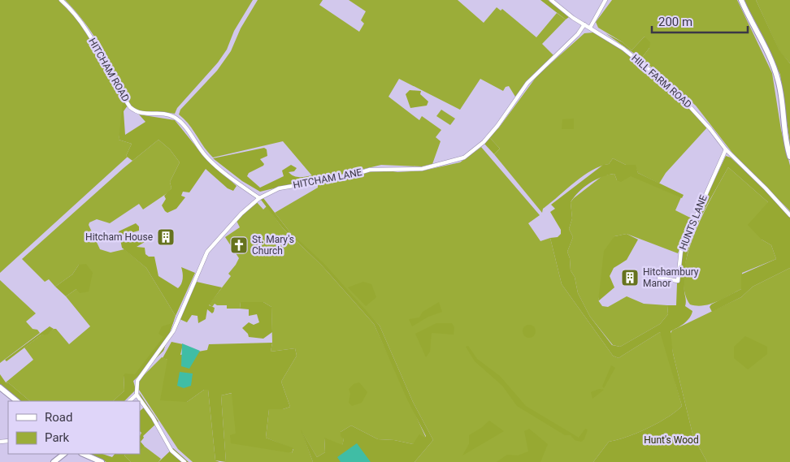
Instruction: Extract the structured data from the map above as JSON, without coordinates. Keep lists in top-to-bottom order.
{
  "streets": {
    "street": [
      "HITCHAM ROAD",
      "HILL FARM ROAD",
      "HITCHAM LANE",
      "HUNTS LANE"
    ]
  },
  "crossings": [
    ["HITCHAM ROAD", "HITCHAM LANE"],
    ["HILL FARM ROAD", "HITCHAM LANE"],
    ["HILL FARM ROAD", "HUNTS LANE"]
  ],
  "parks": ["Hunt's Wood"],
  "places": {
    "building": ["Hitcham House", "Hitchambury Manor"],
    "church": ["St. Mary's Church"]
  },
  "legend": ["Road", "Park"],
  "scale_bar": "200 m"
}
